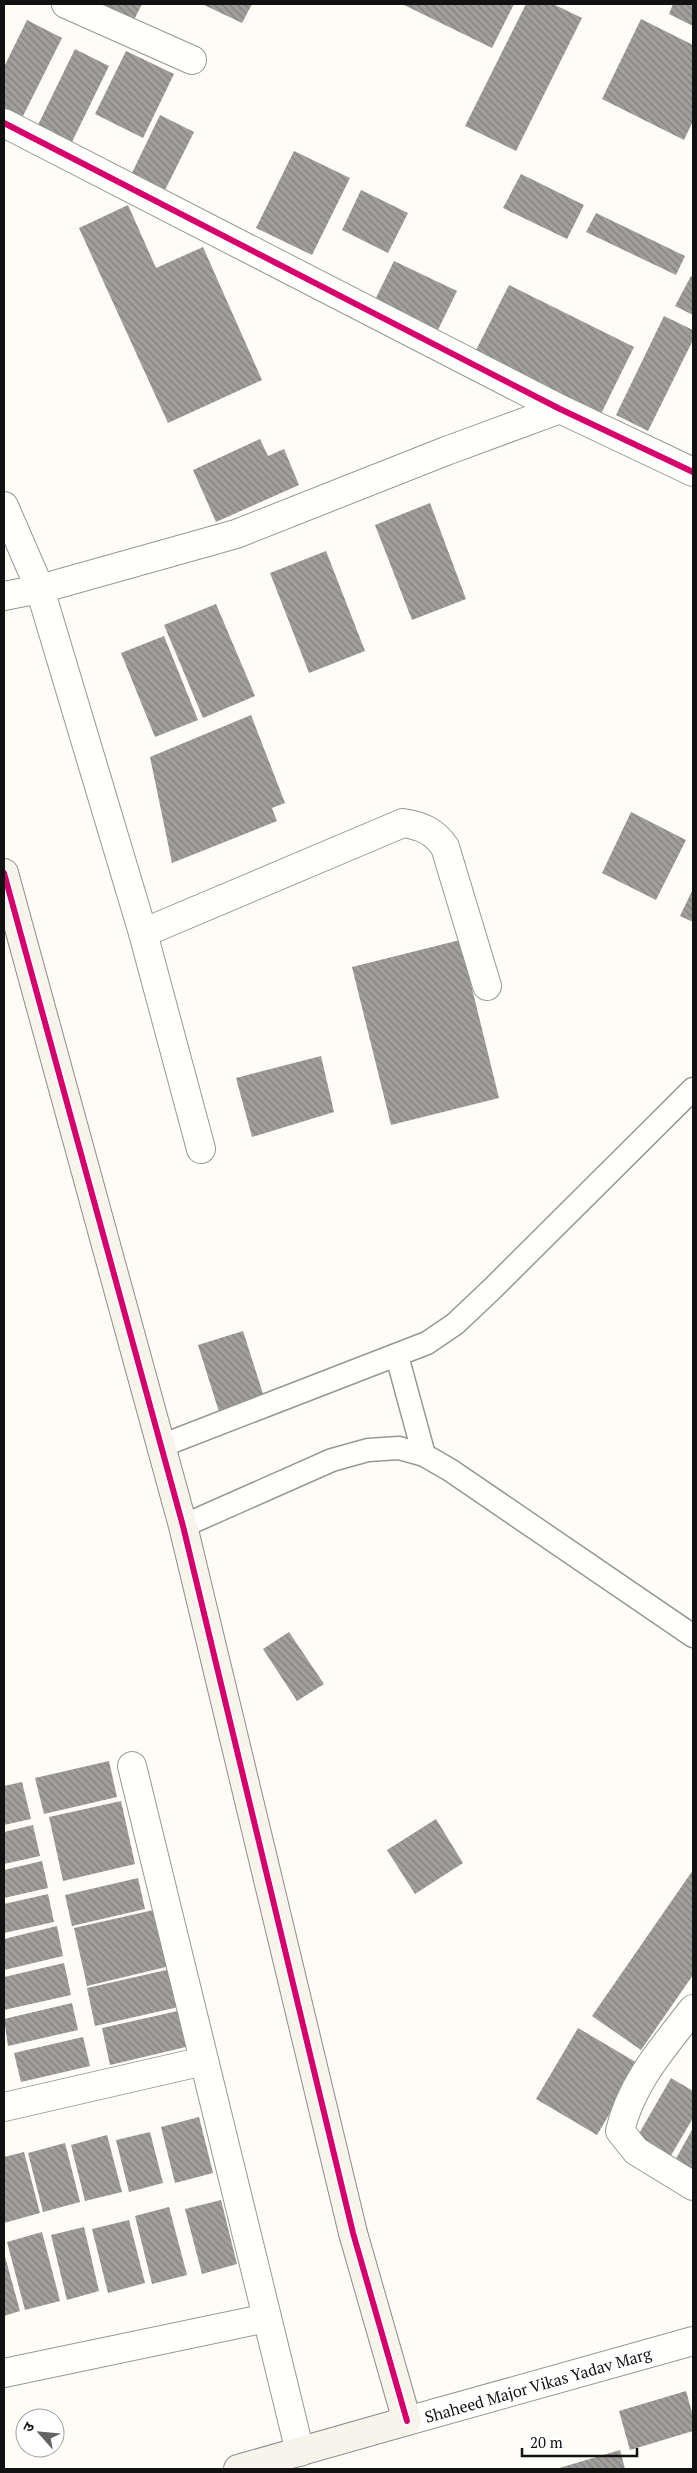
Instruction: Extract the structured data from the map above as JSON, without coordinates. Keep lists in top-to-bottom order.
{
  "streets": {
    "street": ["Shaheed Major Vikas Yadav Marg"]
  },
  "scale_bar": "20 m",
  "north": "top left"
}
